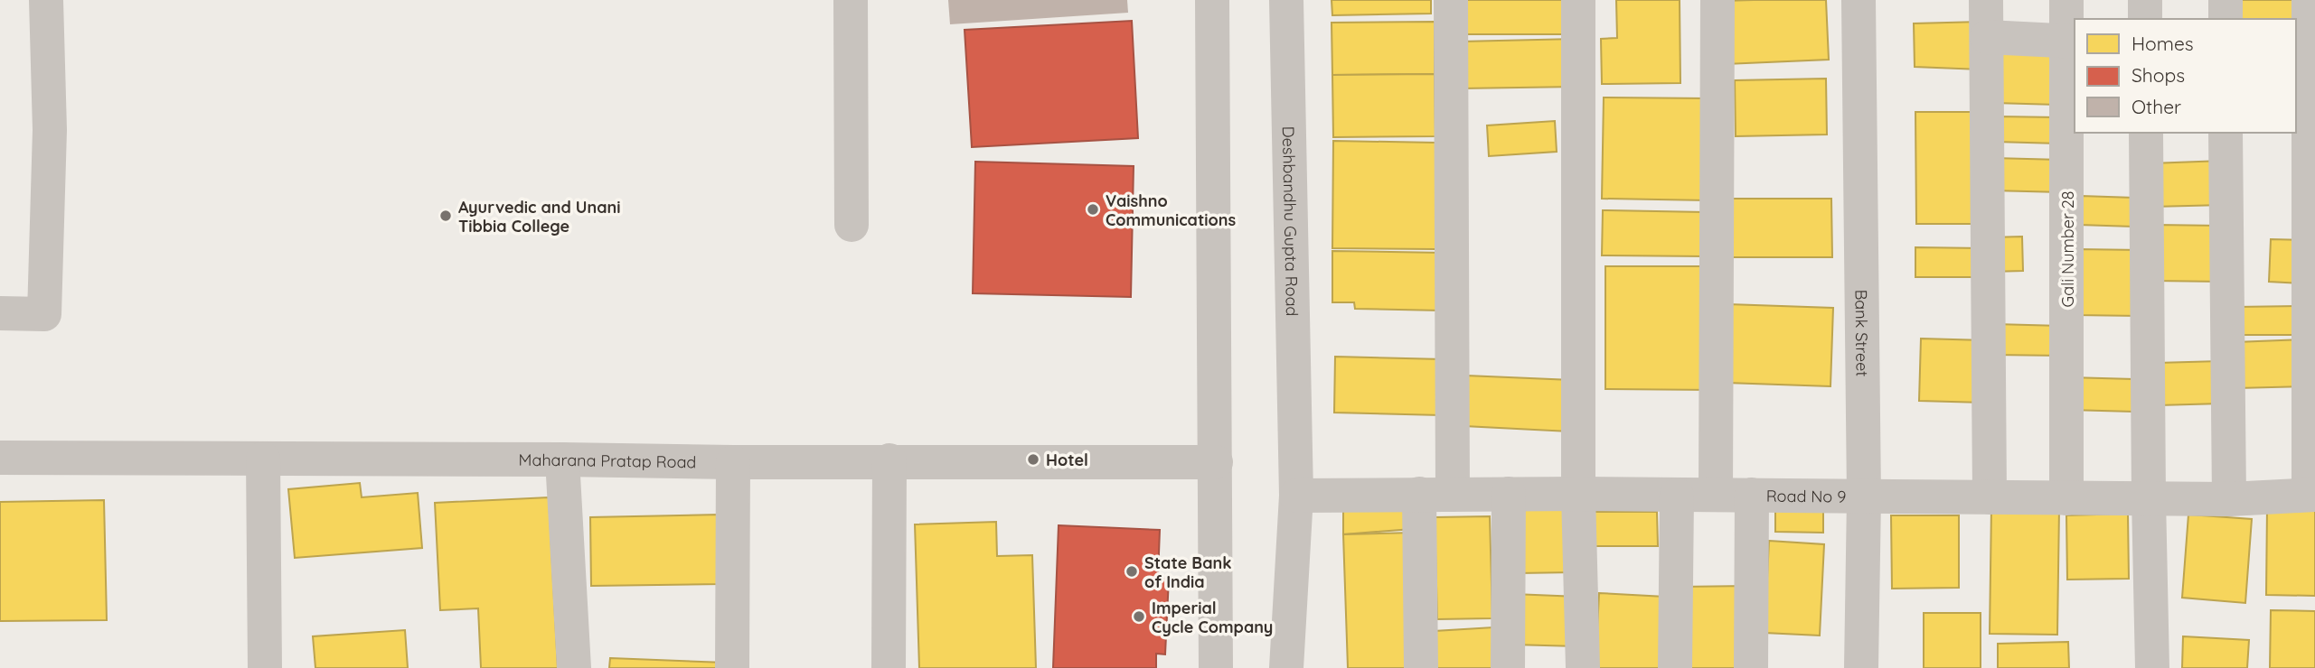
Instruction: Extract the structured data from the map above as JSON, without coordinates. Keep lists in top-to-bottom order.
{
  "streets": {
    "street": [
      "Deshbandhu Gupta Road",
      "Gali Number 28",
      "Bank Street",
      "Maharana Pratap Road",
      "Road No 9"
    ]
  },
  "crossings": [
    ["Deshbandhu Gupta Road", "Road No 9"],
    ["Gali Number 28", "Road No 9"],
    ["Bank Street", "Road No 9"]
  ],
  "places": [
    "Vaishno Communications",
    "Ayurvedic and Unani Tibbia College",
    "Hotel",
    "State Bank of India",
    "Imperial Cycle Company"
  ],
  "legend": ["Homes", "Shops", "Other"]
}
